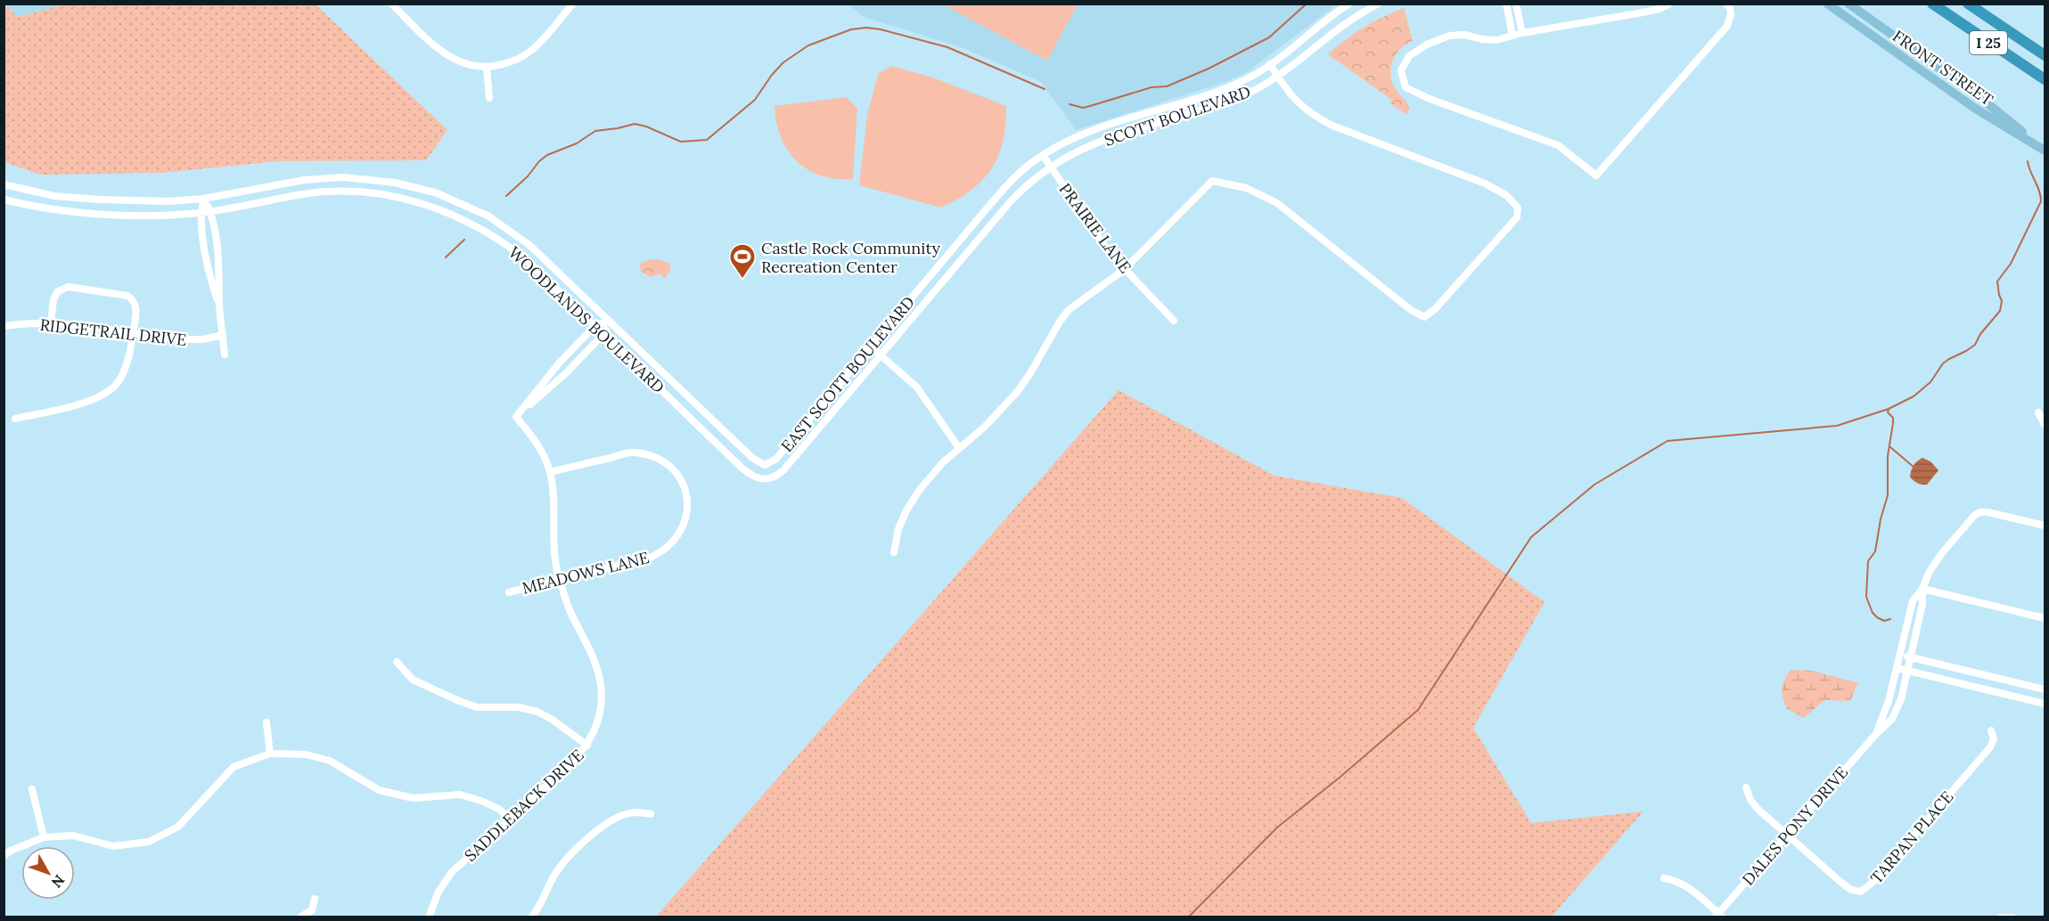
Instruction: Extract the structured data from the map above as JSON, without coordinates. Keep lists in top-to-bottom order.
{
  "streets": {
    "highway": ["I 25"],
    "main road": ["FRONT STREET"],
    "street": [
      "SCOTT BOULEVARD",
      "PRAIRIE LANE",
      "WOODLANDS BOULEVARD",
      "RIDGETRAIL DRIVE",
      "EAST SCOTT BOULEVARD",
      "MEADOWS LANE",
      "SADDLEBACK DRIVE",
      "DALES PONY DRIVE",
      "TARPAN PLACE"
    ]
  },
  "crossings": [
    ["SCOTT BOULEVARD", "PRAIRIE LANE"],
    ["SCOTT BOULEVARD", "EAST SCOTT BOULEVARD"],
    ["PRAIRIE LANE", "EAST SCOTT BOULEVARD"],
    ["WOODLANDS BOULEVARD", "EAST SCOTT BOULEVARD"],
    ["MEADOWS LANE", "SADDLEBACK DRIVE"],
    ["DALES PONY DRIVE", "TARPAN PLACE"]
  ],
  "places": {
    "sports": ["Castle Rock Community Recreation Center"]
  },
  "north": "bottom right"
}
